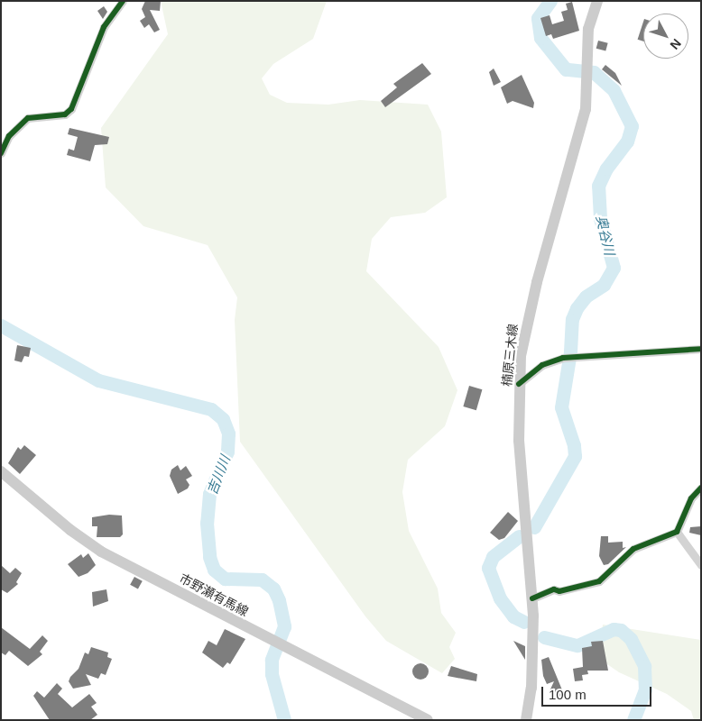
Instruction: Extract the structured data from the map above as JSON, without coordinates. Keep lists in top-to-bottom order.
{
  "streets": {
    "main road": ["楠原三木線", "市野瀬有馬線"]
  },
  "water": ["奥谷川", "吉川川"],
  "scale_bar": "100 m",
  "north": "bottom right"
}
